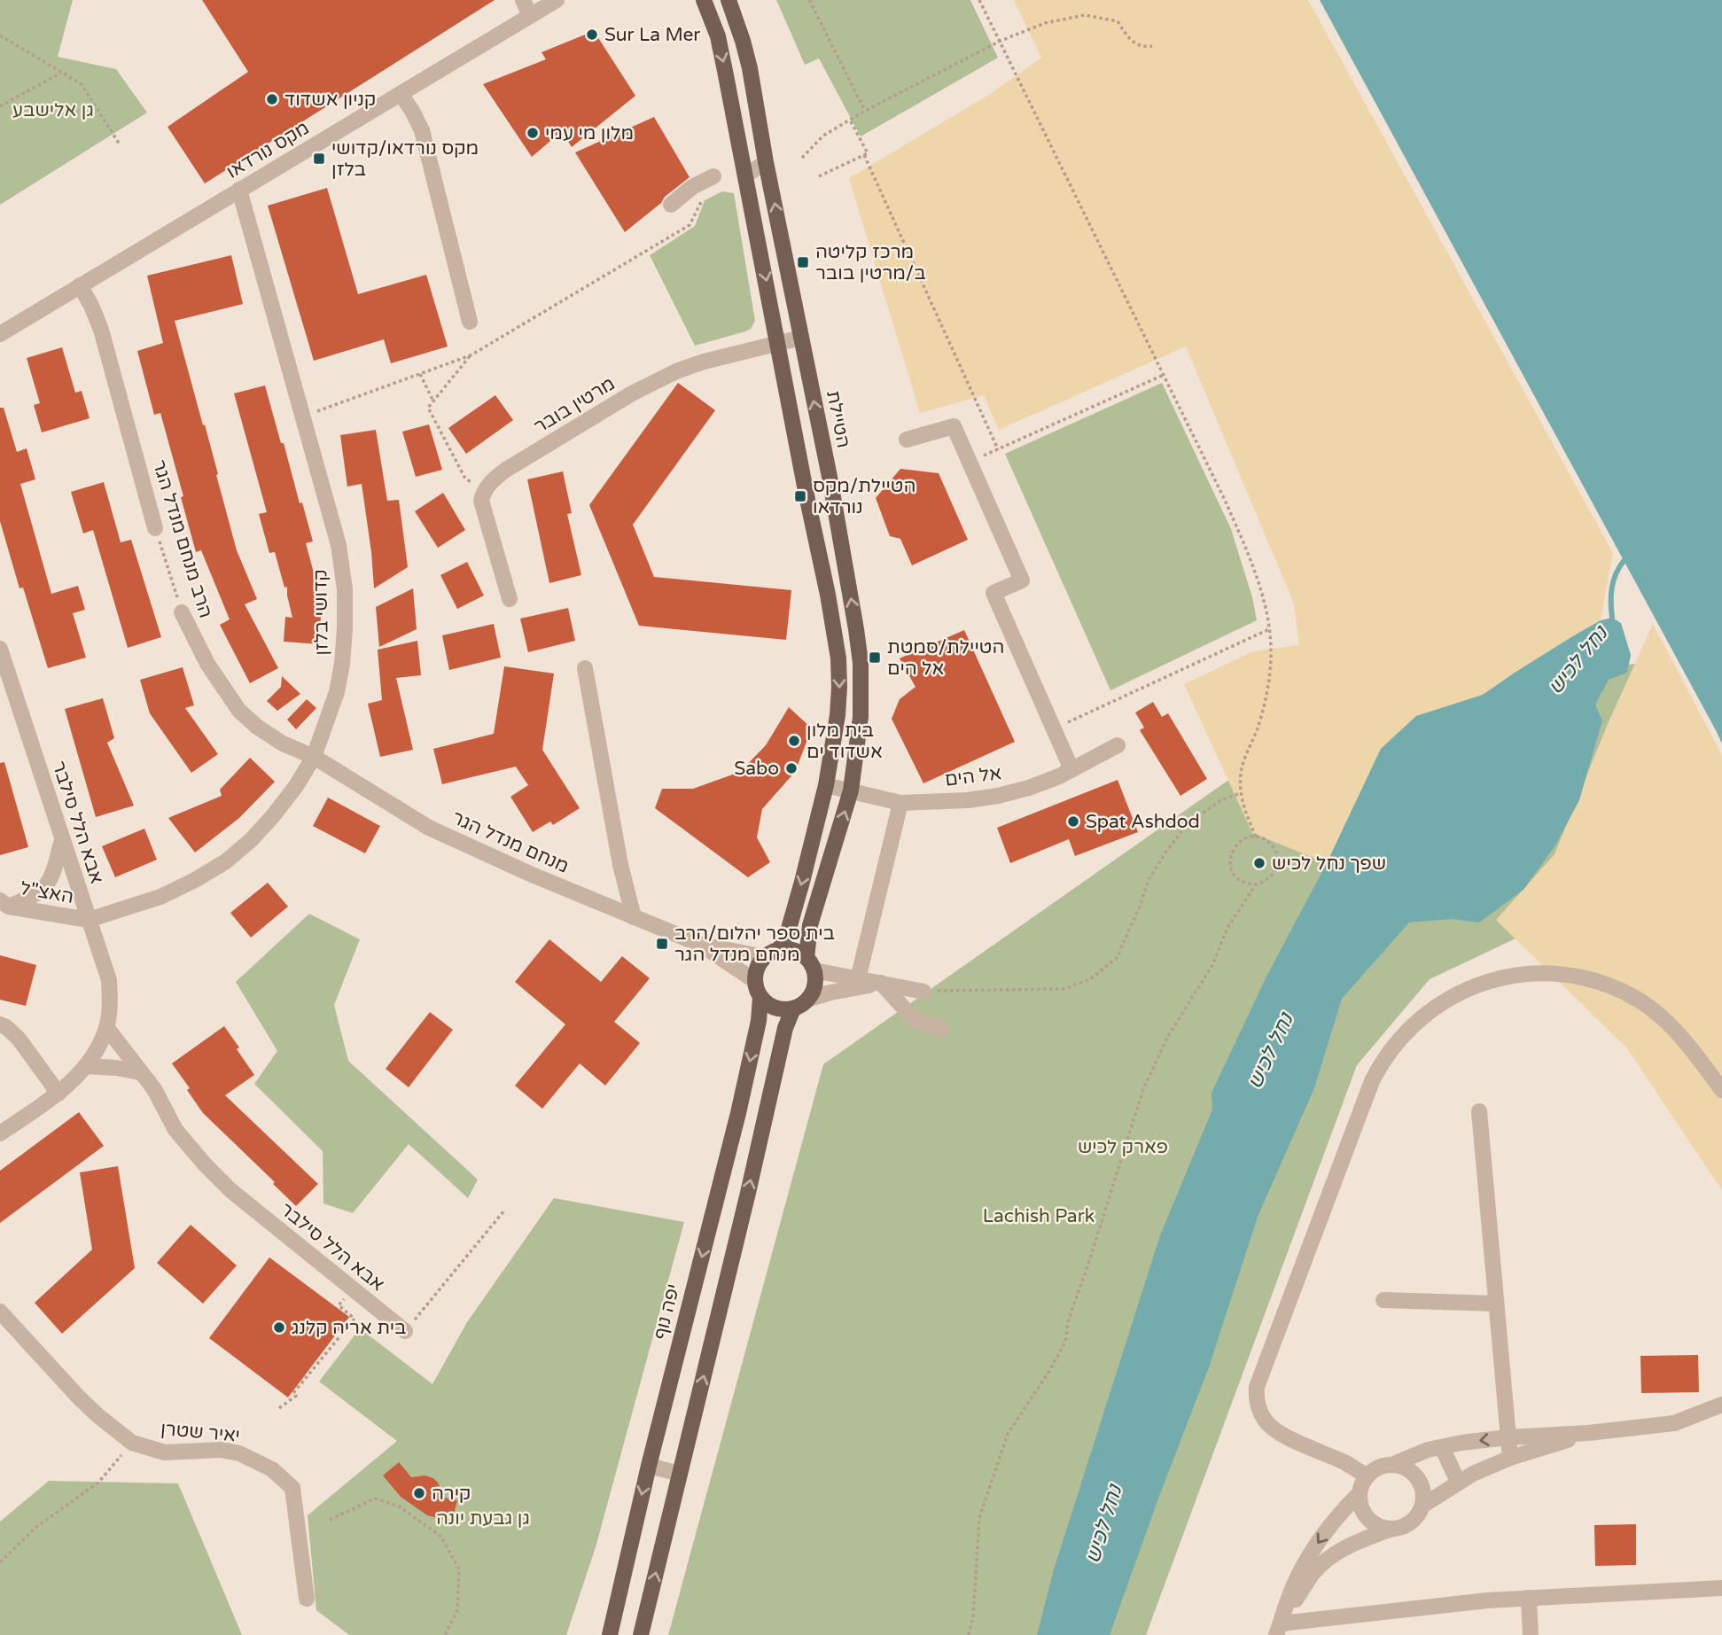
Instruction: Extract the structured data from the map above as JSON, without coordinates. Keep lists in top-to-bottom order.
{
  "streets": {
    "main road": ["הטיילת", "יפה נוף"],
    "street": [
      "מקס נורדאו",
      "מרטין בובר",
      "הרב מנחם מנדל הגר",
      "קדושי בלזן",
      "אל הים",
      "אבא הלל סילבר",
      "מנחם מנדל הגר",
      "האצ\"ל",
      "יאיר שטרן"
    ]
  },
  "crossings": [
    ["מקס נורדאו", "הרב מנחם מנדל הגר"],
    ["מקס נורדאו", "קדושי בלזן"],
    ["מרטין בובר", "הטיילת"],
    ["הטיילת", "אל הים"],
    ["הטיילת", "יפה נוף"],
    ["הרב מנחם מנדל הגר", "קדושי בלזן"],
    ["הרב מנחם מנדל הגר", "מנחם מנדל הגר"],
    ["קדושי בלזן", "אבא הלל סילבר"],
    ["קדושי בלזן", "מנחם מנדל הגר"],
    ["קדושי בלזן", "האצ\"ל"],
    ["אבא הלל סילבר", "האצ\"ל"]
  ],
  "water": ["נחל לכיש"],
  "parks": [
    "גן אלישבע",
    "פארק לכיש",
    "Lachish Park",
    "גן גבעת יונה"
  ],
  "places": {
    "other": [
      "Sur La Mer",
      "קניון אשדוד",
      "מלון מי עמי",
      "בית מלון אשדוד ים",
      "Sabo",
      "Spat Ashdod",
      "שפך נחל לכיש",
      "בית אריה קלנג",
      "קירה"
    ],
    "transit": [
      "מקס נורדאו/קדושי בלזן",
      "מרכז קליטה ב/מרטין בובר",
      "הטיילת/מקס נורדאו",
      "הטיילת/סמטת אל הים",
      "בית ספר יהלום/הרב מנחם מנדל הגר"
    ]
  }
}
